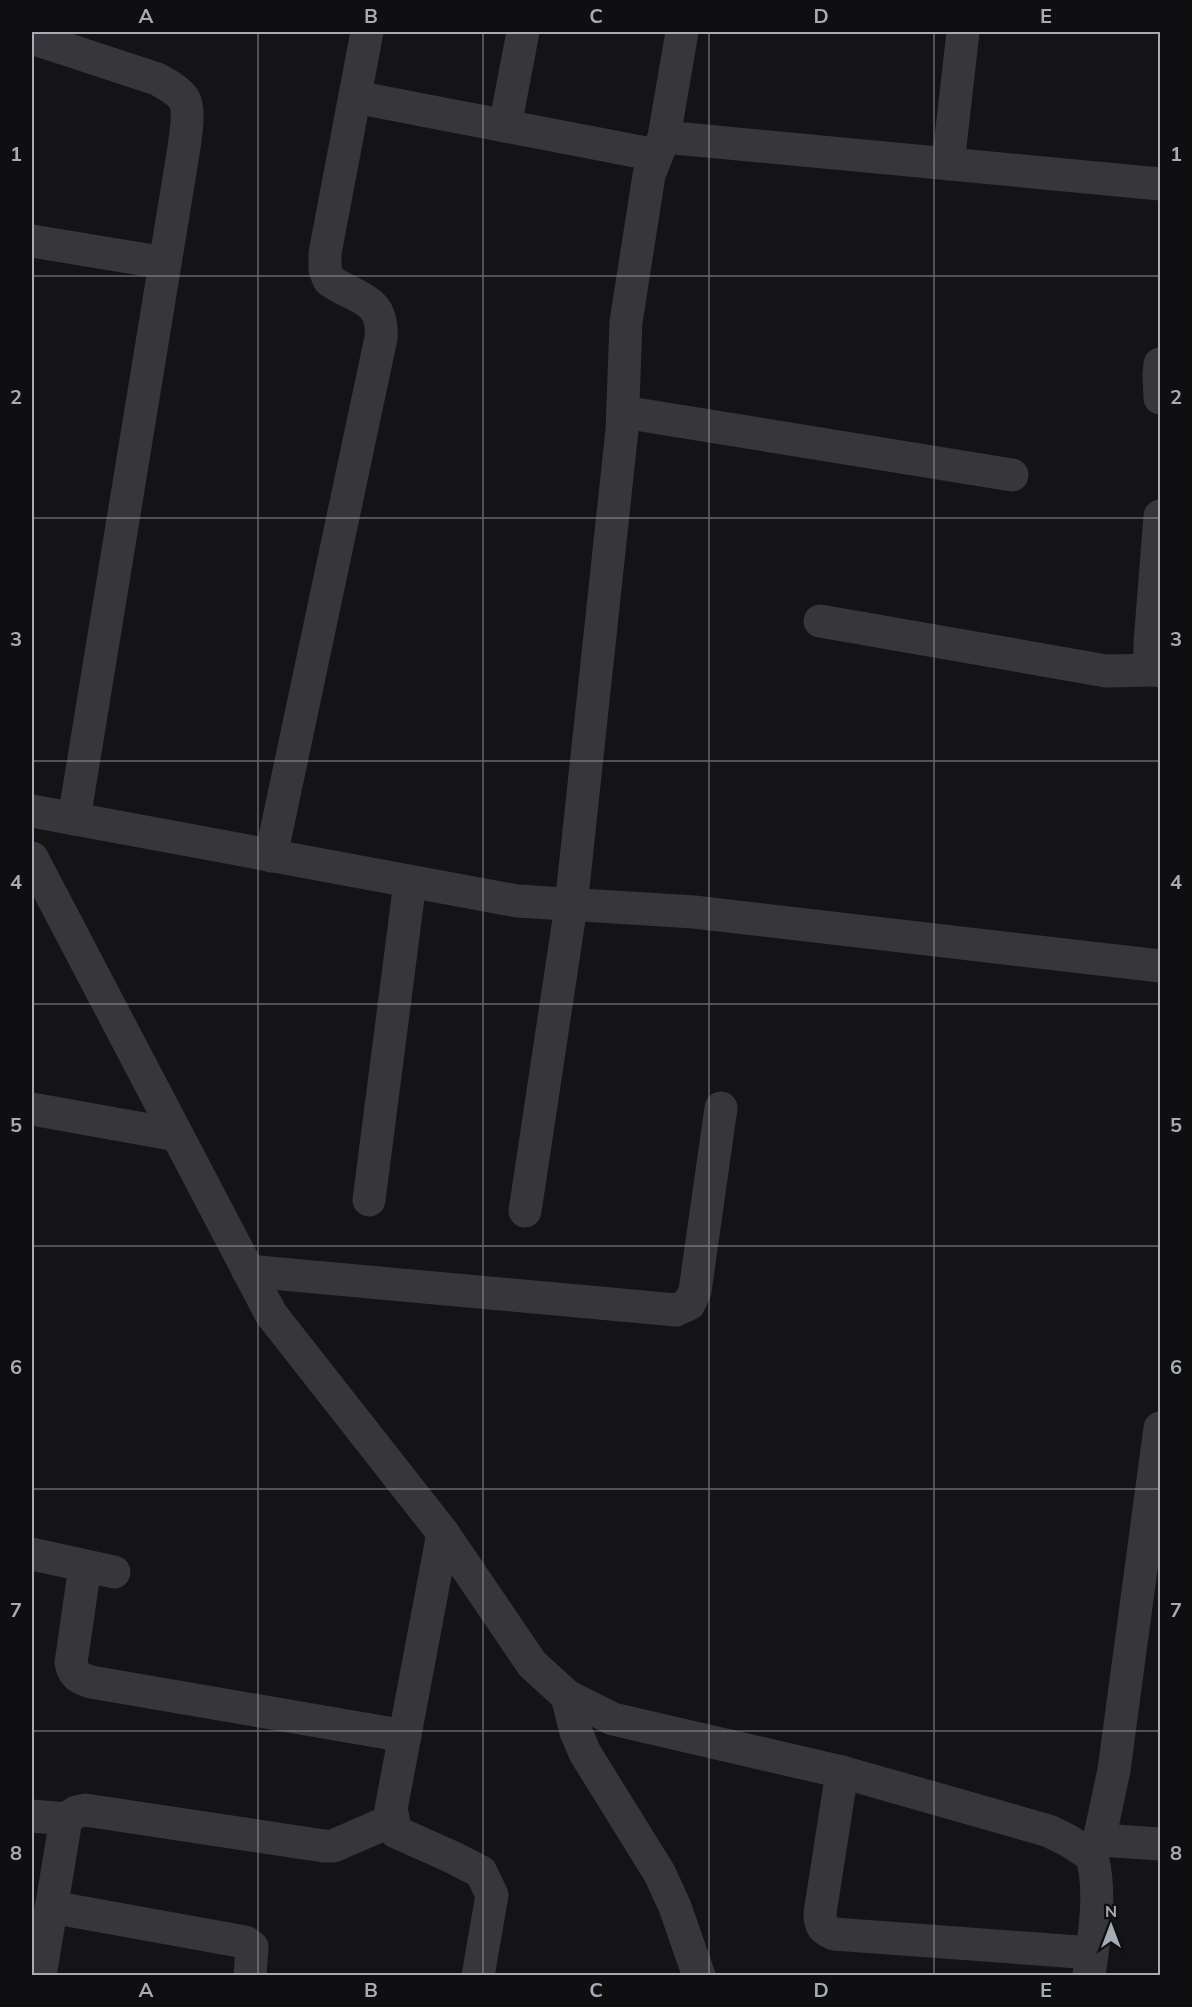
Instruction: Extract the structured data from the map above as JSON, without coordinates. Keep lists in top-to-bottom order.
{
  "north": "top",
  "grid": {
    "columns": [
      "A",
      "B",
      "C",
      "D",
      "E"
    ],
    "rows": [
      "1",
      "2",
      "3",
      "4",
      "5",
      "6",
      "7",
      "8"
    ]
  }
}
